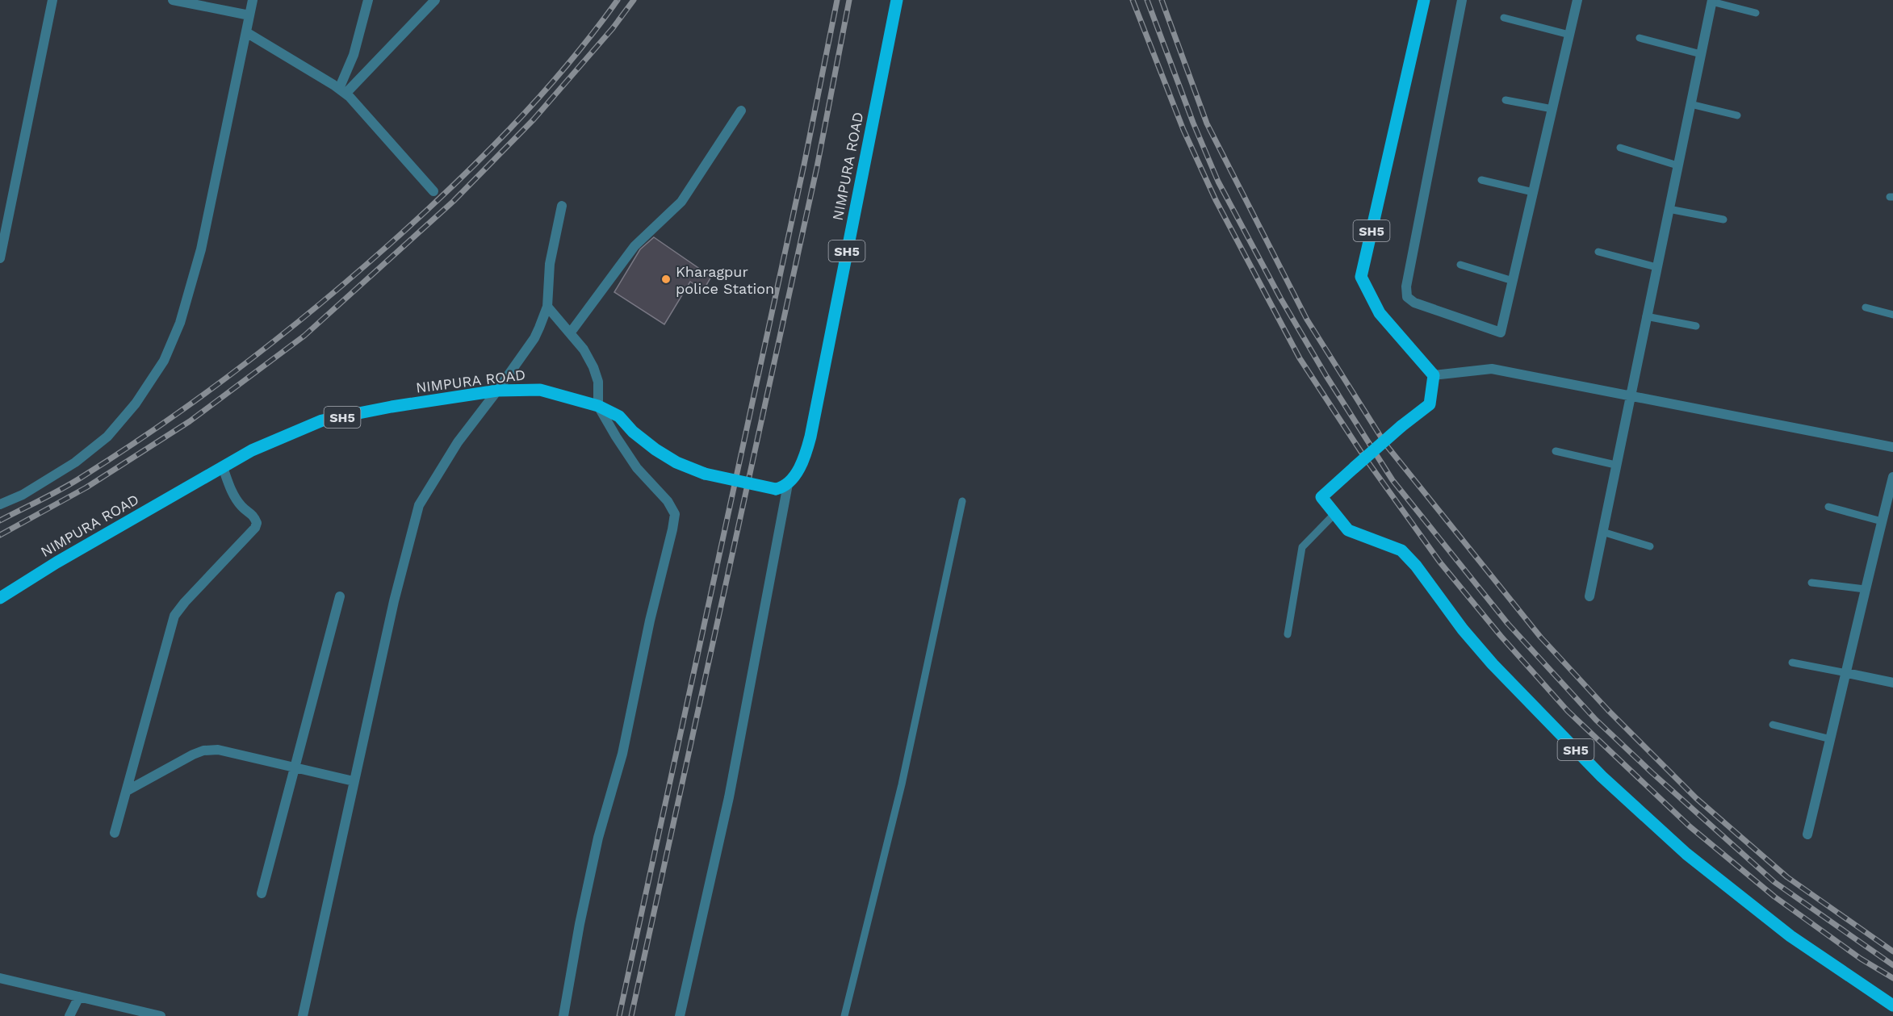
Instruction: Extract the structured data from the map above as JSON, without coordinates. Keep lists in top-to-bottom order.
{
  "streets": {
    "main road": ["NIMPURA ROAD", "SH5"]
  },
  "places": ["Kharagpur police Station"]
}
